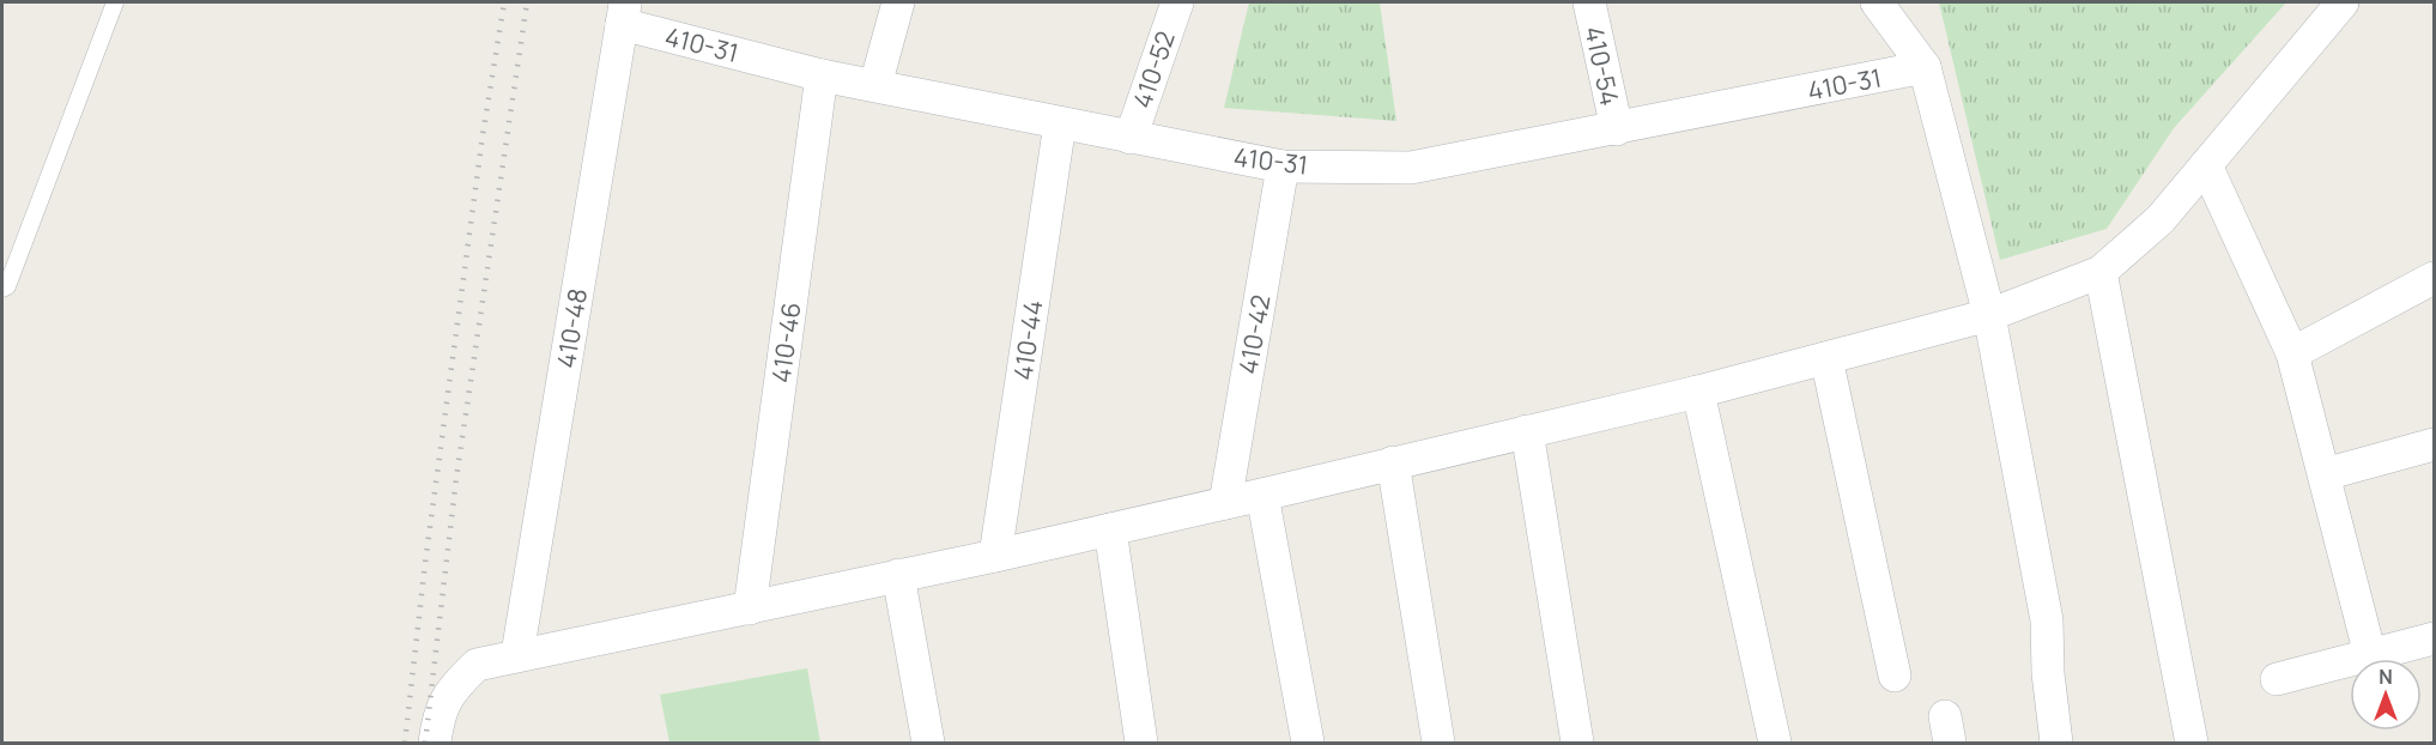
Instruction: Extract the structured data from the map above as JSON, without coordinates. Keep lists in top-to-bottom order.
{
  "streets": {
    "street": [
      "410-31",
      "410-54",
      "410-52",
      "410-48",
      "410-42",
      "410-44",
      "410-46"
    ]
  },
  "crossings": [
    ["410-31", "410-54"],
    ["410-31", "410-52"],
    ["410-31", "410-48"],
    ["410-31", "410-42"],
    ["410-31", "410-44"],
    ["410-31", "410-46"]
  ],
  "north": "top"
}
